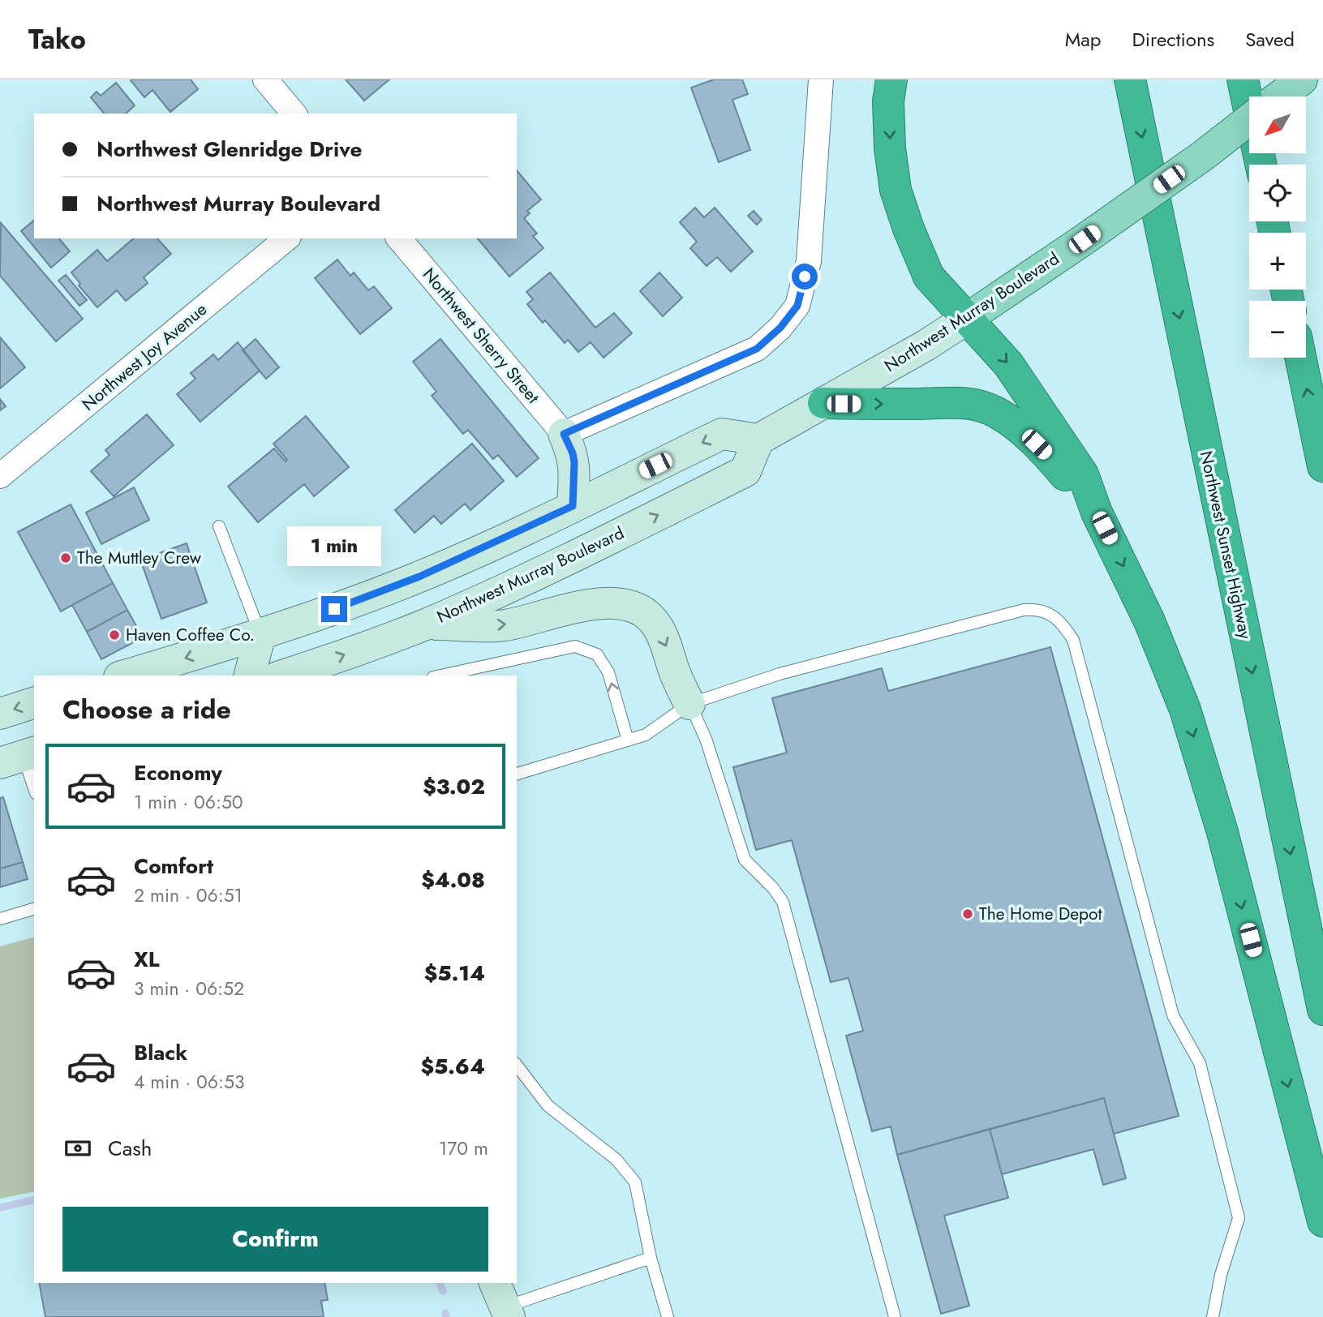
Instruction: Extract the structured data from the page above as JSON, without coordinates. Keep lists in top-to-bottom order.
{
  "streets": {
    "highway": ["Northwest Sunset Highway"],
    "main road": ["Northwest Murray Boulevard"],
    "street": ["Northwest Sherry Street", "Northwest Joy Avenue"]
  },
  "places": ["The Muttley Crew", "Haven Coffee Co.", "The Home Depot"],
  "north": "bottom left",
  "page": {
    "header": "Tako",
    "nav": ["Map", "Directions", "Saved"],
    "map_buttons": ["+", "−"],
    "banner": ["Northwest Glenridge Drive", "Northwest Murray Boulevard"],
    "bubble": "1 min",
    "heading": "Choose a ride",
    "list": [
      {
        "name": "Economy",
        "note": "1 min · 06:50",
        "value": "$3.02"
      },
      {
        "name": "Comfort",
        "note": "2 min · 06:51",
        "value": "$4.08"
      },
      {
        "name": "XL",
        "note": "3 min · 06:52",
        "value": "$5.14"
      },
      {
        "name": "Black",
        "note": "4 min · 06:53",
        "value": "$5.64"
      }
    ],
    "pay": ["Cash", "170 m"],
    "buttons": "Confirm"
  }
}
